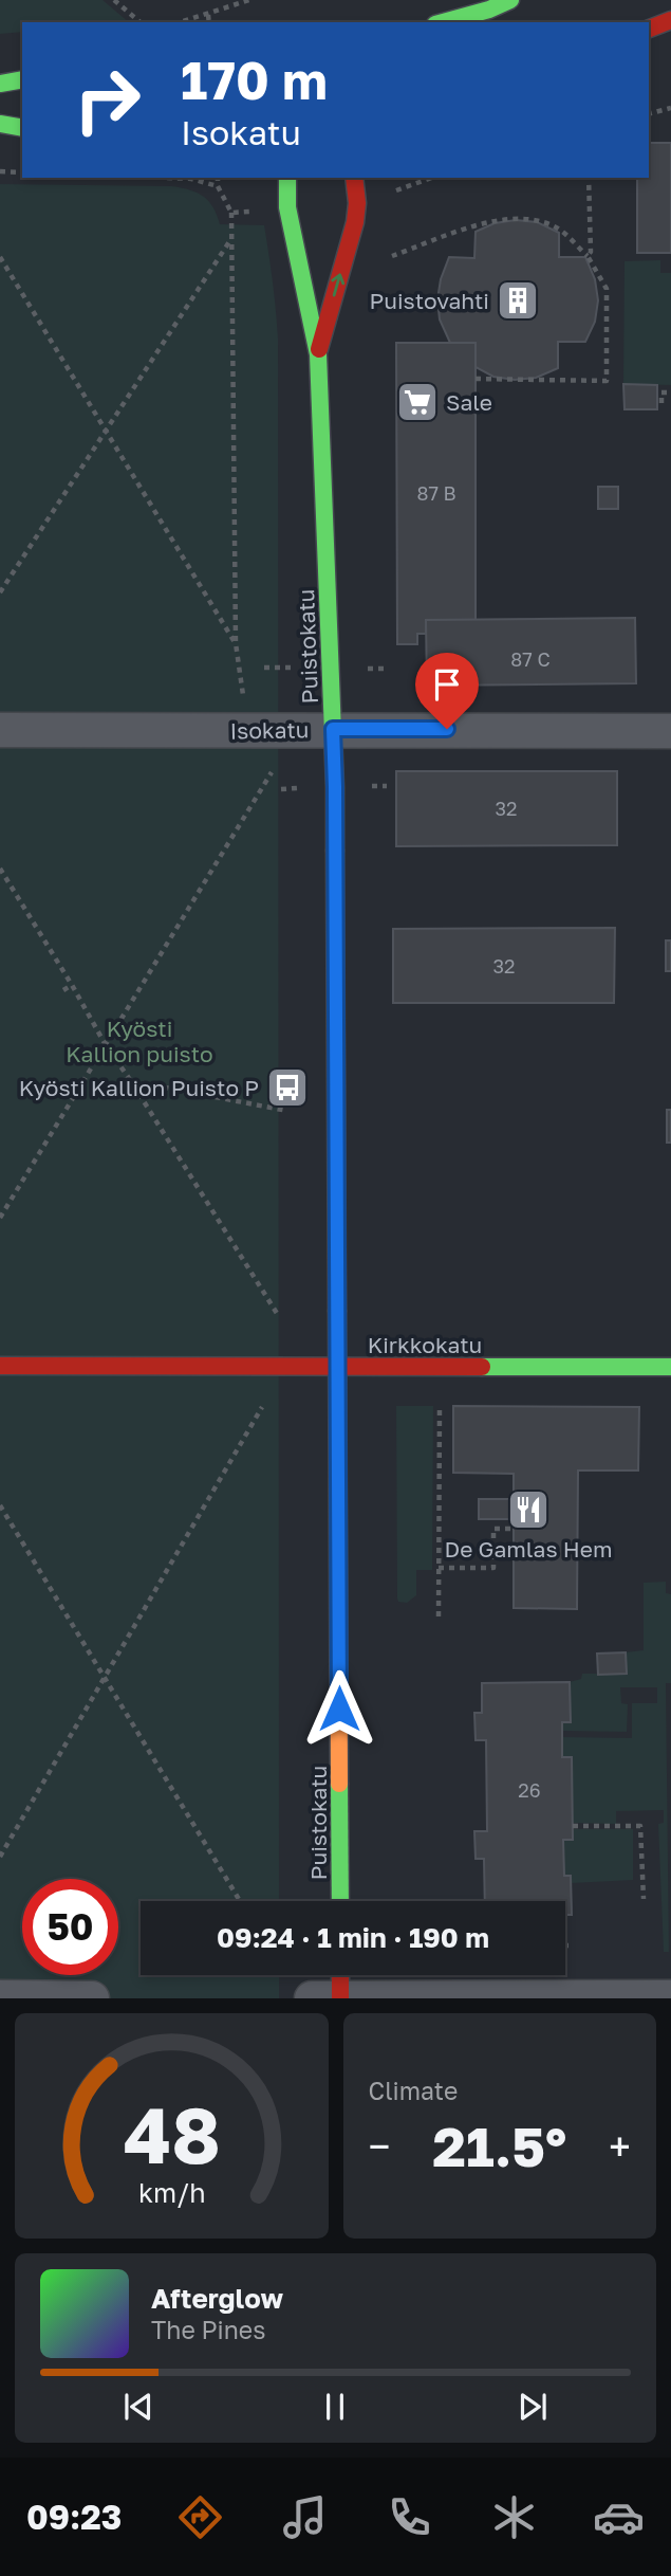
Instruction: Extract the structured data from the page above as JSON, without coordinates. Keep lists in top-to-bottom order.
{
  "streets": {
    "main road": ["Puistokatu", "Kirkkokatu"],
    "street": ["Isokatu"]
  },
  "crossings": [
    ["Puistokatu", "Isokatu"],
    ["Puistokatu", "Kirkkokatu"]
  ],
  "parks": ["Kyösti Kallion puisto"],
  "places": {
    "building": ["Puistovahti"],
    "supermarket": ["Sale"],
    "bus stop": ["Kyösti Kallion Puisto P"],
    "restaurant": ["De Gamlas Hem"]
  },
  "house_numbers": [
    "87 B",
    "87 C",
    "32",
    "32",
    "26"
  ],
  "page": {
    "turn": ["170 m", "Isokatu"],
    "limit": "50",
    "trip": "09:24 · 1 min · 190 m",
    "tile": "Climate",
    "heat": ["−", "21.5°", "+"],
    "song": ["Afterglow", "The Pines"],
    "tabs": "09:23",
    "gauge": ["48", "km/h"]
  }
}
